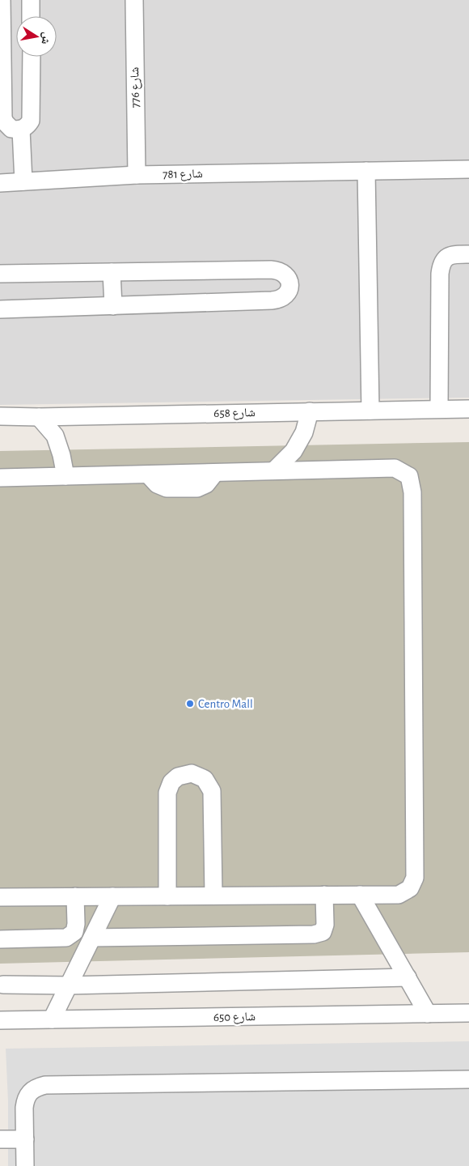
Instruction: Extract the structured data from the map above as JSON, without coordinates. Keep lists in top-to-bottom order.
{
  "streets": {
    "street": [
      "شارع 776",
      "شارع 781",
      "شارع 658",
      "شارع 650"
    ]
  },
  "crossings": [
    ["شارع 776", "شارع 781"]
  ],
  "places": ["Centro Mall"],
  "north": "right"
}
